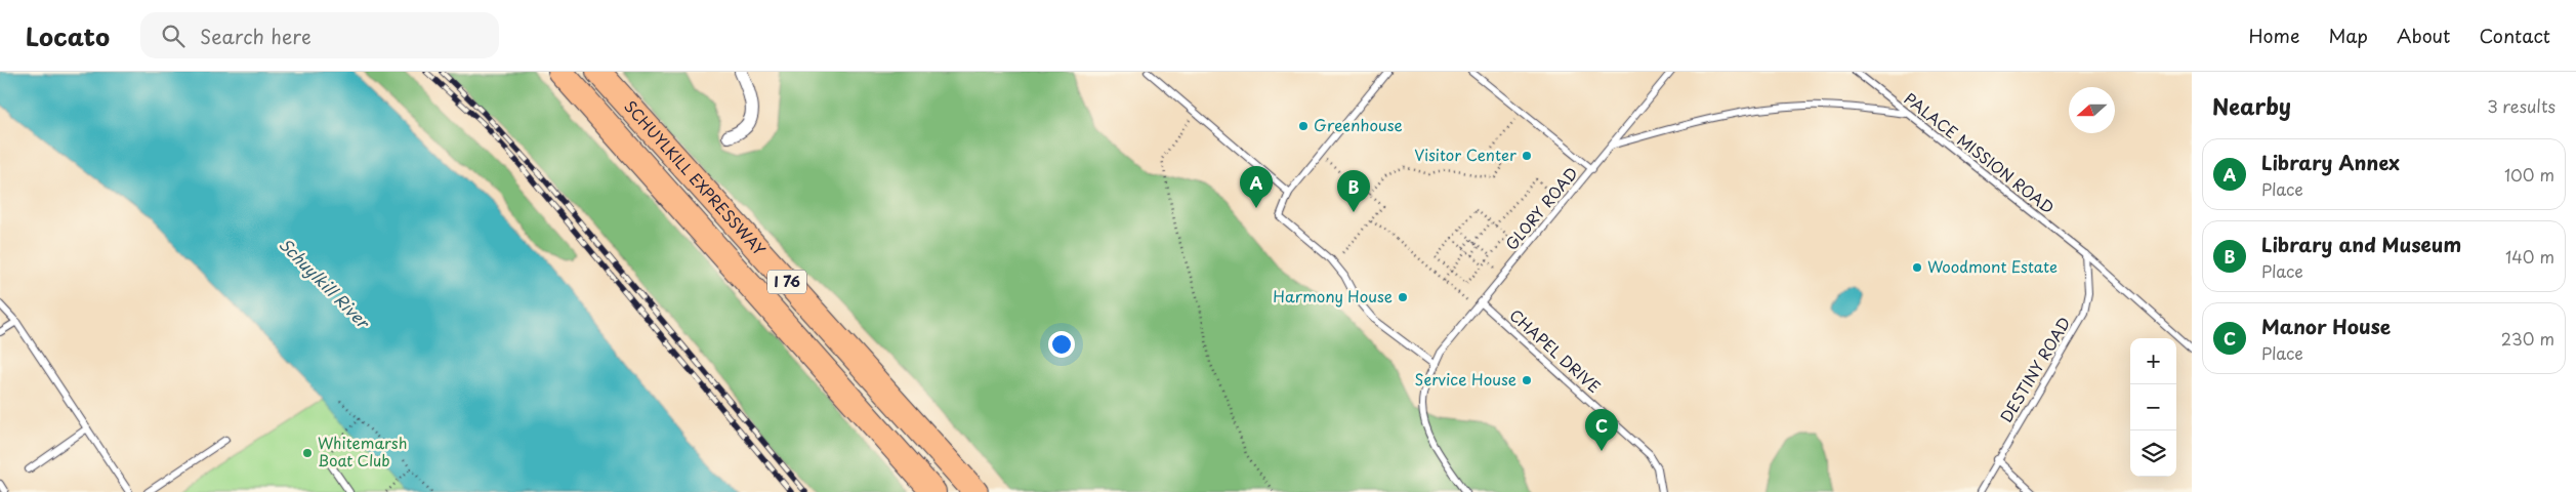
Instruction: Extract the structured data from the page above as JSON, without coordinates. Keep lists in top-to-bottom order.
{
  "streets": {
    "highway": ["SCHUYLKILL EXPRESSWAY", "I 76"],
    "lane": [
      "PALACE MISSION ROAD",
      "GLORY ROAD",
      "CHAPEL DRIVE",
      "DESTINY ROAD"
    ]
  },
  "crossings": [
    ["PALACE MISSION ROAD", "DESTINY ROAD"],
    ["GLORY ROAD", "CHAPEL DRIVE"]
  ],
  "water": ["Schuylkill River"],
  "places": [
    "Greenhouse",
    "Visitor Center",
    "Woodmont Estate",
    "Harmony House",
    "Service House",
    "Whitemarsh Boat Club"
  ],
  "north": "left",
  "page": {
    "header": "Locato",
    "search": "Search here",
    "nav": [
      "Home",
      "Map",
      "About",
      "Contact"
    ],
    "heading": ["Nearby", "3 results"],
    "list": [
      {
        "mark": "A",
        "name": "Library Annex",
        "note": "Place",
        "value": "100 m"
      },
      {
        "mark": "B",
        "name": "Library and Museum",
        "note": "Place",
        "value": "140 m"
      },
      {
        "mark": "C",
        "name": "Manor House",
        "note": "Place",
        "value": "230 m"
      }
    ],
    "pins": ["A", "B", "C"],
    "map_buttons": ["+", "−"]
  }
}
